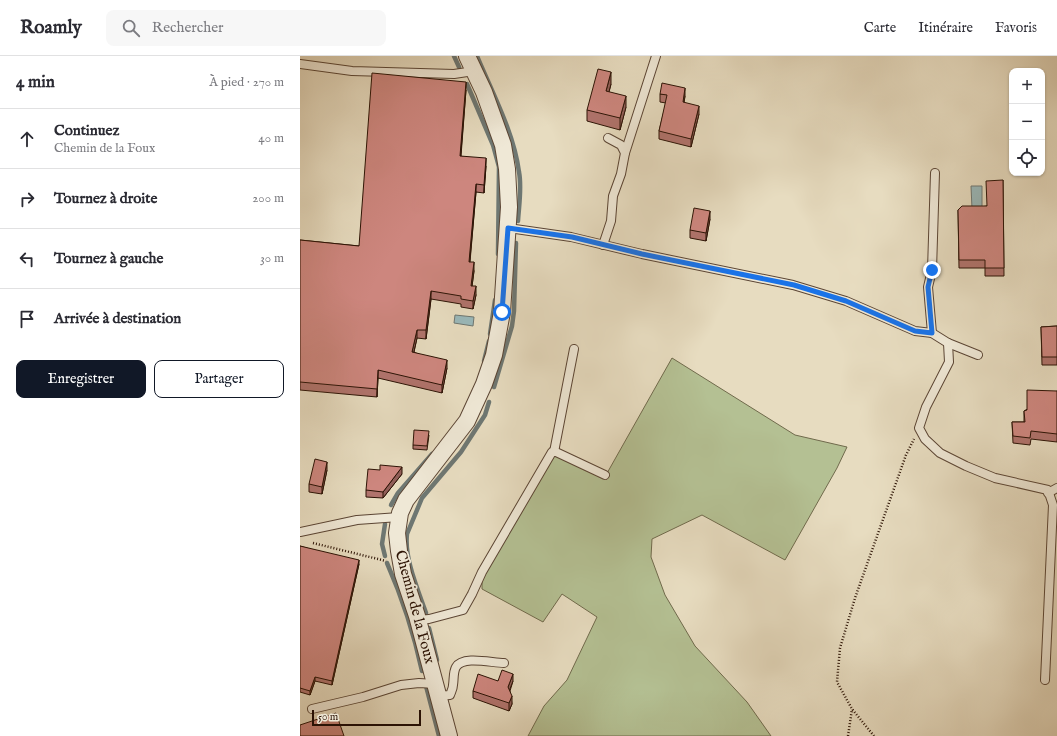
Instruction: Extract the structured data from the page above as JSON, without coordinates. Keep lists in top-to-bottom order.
{
  "streets": {
    "street": ["Chemin de la Foux"]
  },
  "scale_bar": "50 m",
  "page": {
    "header": "Roamly",
    "search": "Rechercher",
    "nav": ["Carte", "Itinéraire", "Favoris"],
    "heading": ["4 min", "À pied · 270 m"],
    "map_buttons": ["+", "−"],
    "list": [
      ["Continuez", "Chemin de la Foux", "40 m"],
      ["Tournez à droite", "200 m"],
      ["Tournez à gauche", "30 m"],
      "Arrivée à destination"
    ],
    "buttons": ["Enregistrer", "Partager"],
    "scale": "50 m"
  }
}
